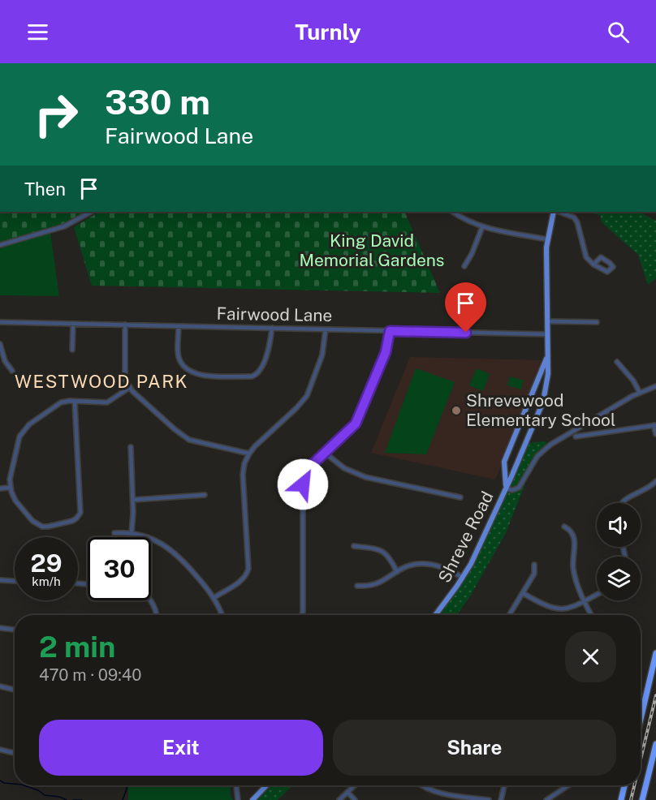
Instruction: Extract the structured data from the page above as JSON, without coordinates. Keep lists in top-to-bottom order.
{
  "streets": {
    "main road": ["Shreve Road"],
    "street": ["Fairwood Lane"]
  },
  "crossings": [
    ["Fairwood Lane", "Shreve Road"]
  ],
  "districts": ["WESTWOOD PARK"],
  "parks": ["King David Memorial Gardens"],
  "places": ["Shrevewood Elementary School"],
  "page": {
    "header": "Turnly",
    "turn": ["330 m", "Fairwood Lane"],
    "then": "Then",
    "speed": "29 km/h",
    "limit": "30",
    "heading": ["2 min", "470 m · 09:40"],
    "buttons": ["Exit", "Share"]
  }
}
